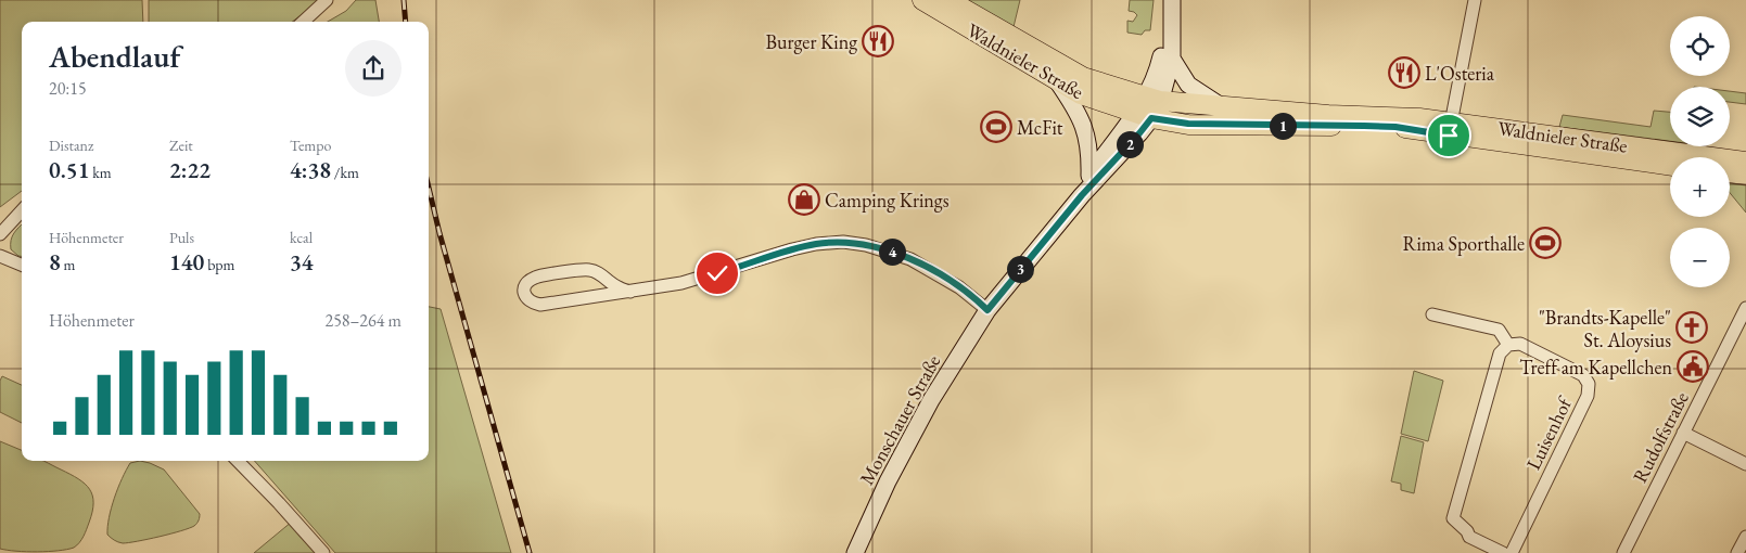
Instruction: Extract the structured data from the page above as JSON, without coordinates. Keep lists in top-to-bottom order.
{
  "streets": {
    "main road": ["Waldnieler Straße", "Monschauer Straße"],
    "street": ["Luisenhof", "Rudolfstraße"]
  },
  "crossings": [
    ["Waldnieler Straße", "Monschauer Straße"]
  ],
  "places": {
    "restaurant": ["Burger King", "L'Osteria"],
    "sports": ["McFit", "Rima Sporthalle"],
    "shop": ["Camping Krings"],
    "church": ["\"Brandts-Kapelle\" St. Aloysius"],
    "public building": ["Treff am Kapellchen"]
  },
  "page": {
    "map_buttons": ["+", "−"],
    "heading": ["Abendlauf", "20:15"],
    "pins": [
      "1",
      "2",
      "4",
      "3"
    ],
    "stats": [
      ["Distanz", "0.51 km"],
      ["Zeit", "2:22"],
      ["Tempo", "4:38 /km"],
      ["Höhenmeter", "8 m"],
      ["Puls", "140 bpm"],
      ["kcal", "34"]
    ],
    "chart": ["Höhenmeter", "258–264 m"]
  }
}
